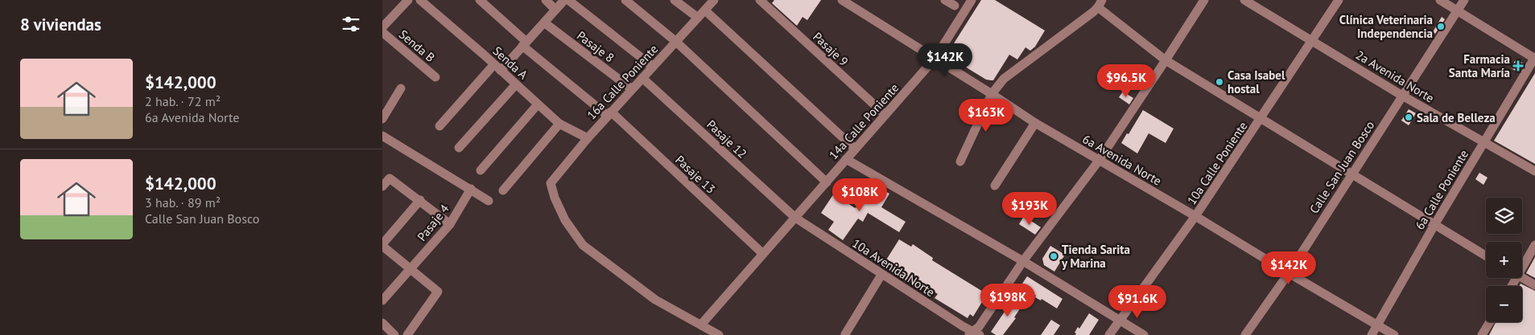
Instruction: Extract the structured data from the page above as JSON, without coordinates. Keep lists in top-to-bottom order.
{
  "streets": {
    "street": [
      "Senda B",
      "Pasaje 8",
      "Pasaje 9",
      "Senda A",
      "2a Avenida Norte",
      "16a Calle Poniente",
      "14a Calle Poniente",
      "Pasaje 12",
      "6a Avenida Norte",
      "10a Calle Poniente",
      "Calle San Juan Bosco",
      "Pasaje 13",
      "6a Calle Poniente",
      "Pasaje 4",
      "10a Avenida Norte"
    ]
  },
  "crossings": [
    ["Pasaje 8", "16a Calle Poniente"],
    ["Pasaje 9", "14a Calle Poniente"],
    ["Senda A", "16a Calle Poniente"],
    ["2a Avenida Norte", "10a Calle Poniente"],
    ["2a Avenida Norte", "Calle San Juan Bosco"],
    ["2a Avenida Norte", "6a Calle Poniente"],
    ["16a Calle Poniente", "14a Calle Poniente"],
    ["16a Calle Poniente", "Pasaje 12"],
    ["16a Calle Poniente", "Pasaje 13"],
    ["14a Calle Poniente", "Pasaje 12"],
    ["14a Calle Poniente", "6a Avenida Norte"],
    ["14a Calle Poniente", "Pasaje 13"],
    ["14a Calle Poniente", "10a Avenida Norte"],
    ["Pasaje 12", "10a Avenida Norte"],
    ["6a Avenida Norte", "10a Calle Poniente"],
    ["6a Avenida Norte", "Calle San Juan Bosco"],
    ["6a Avenida Norte", "6a Calle Poniente"]
  ],
  "places": {
    "other": [
      "Clínica Veterinaria Independencia",
      "Casa Isabel hostal",
      "Sala de Belleza",
      "Tienda Sarita y Marina"
    ],
    "health": ["Farmacia Santa María"]
  },
  "page": {
    "heading": "8 viviendas",
    "price": [
      "$142K",
      "$96.5K",
      "$163K",
      "$108K",
      "$193K",
      "$142K",
      "$198K",
      "$91.6K"
    ],
    "list": [
      {
        "name": "$142,000",
        "note": "2 hab. · 72 m² · 6a Avenida Norte"
      },
      {
        "name": "$142,000",
        "note": "3 hab. · 89 m² · Calle San Juan Bosco"
      }
    ],
    "map_buttons": ["+", "−"]
  }
}
